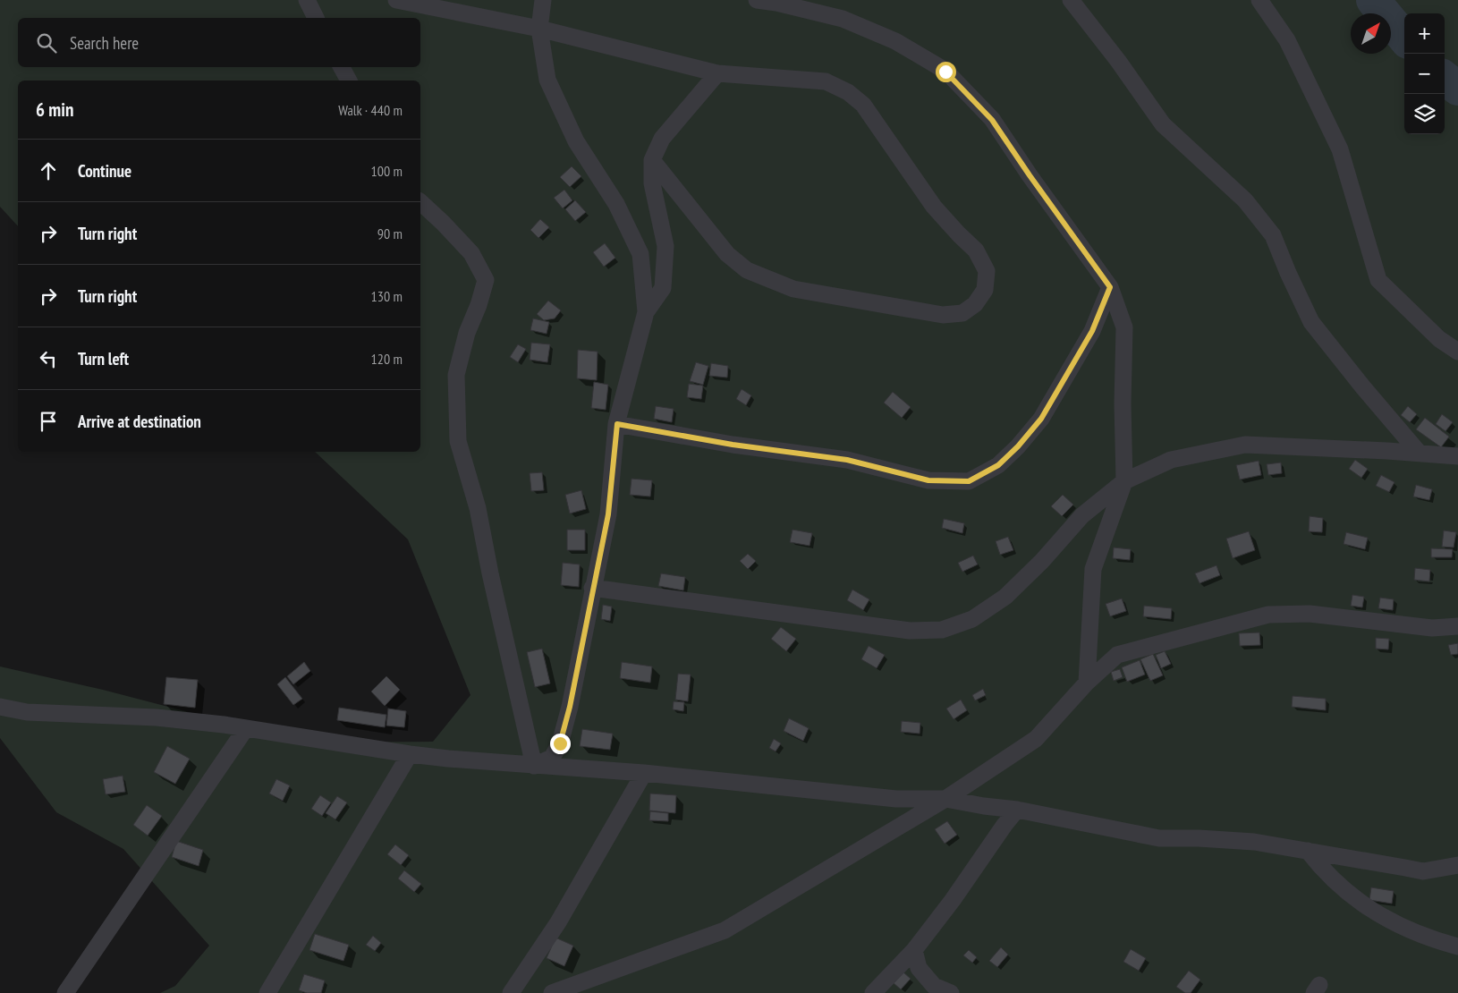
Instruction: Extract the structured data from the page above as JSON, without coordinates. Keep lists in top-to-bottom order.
{
  "north": "top right",
  "page": {
    "map_buttons": ["+", "−"],
    "search": "Search here",
    "heading": ["6 min", "Walk · 440 m"],
    "list": [
      ["Continue", "100 m"],
      ["Turn right", "90 m"],
      ["Turn right", "130 m"],
      ["Turn left", "120 m"],
      "Arrive at destination"
    ]
  }
}
